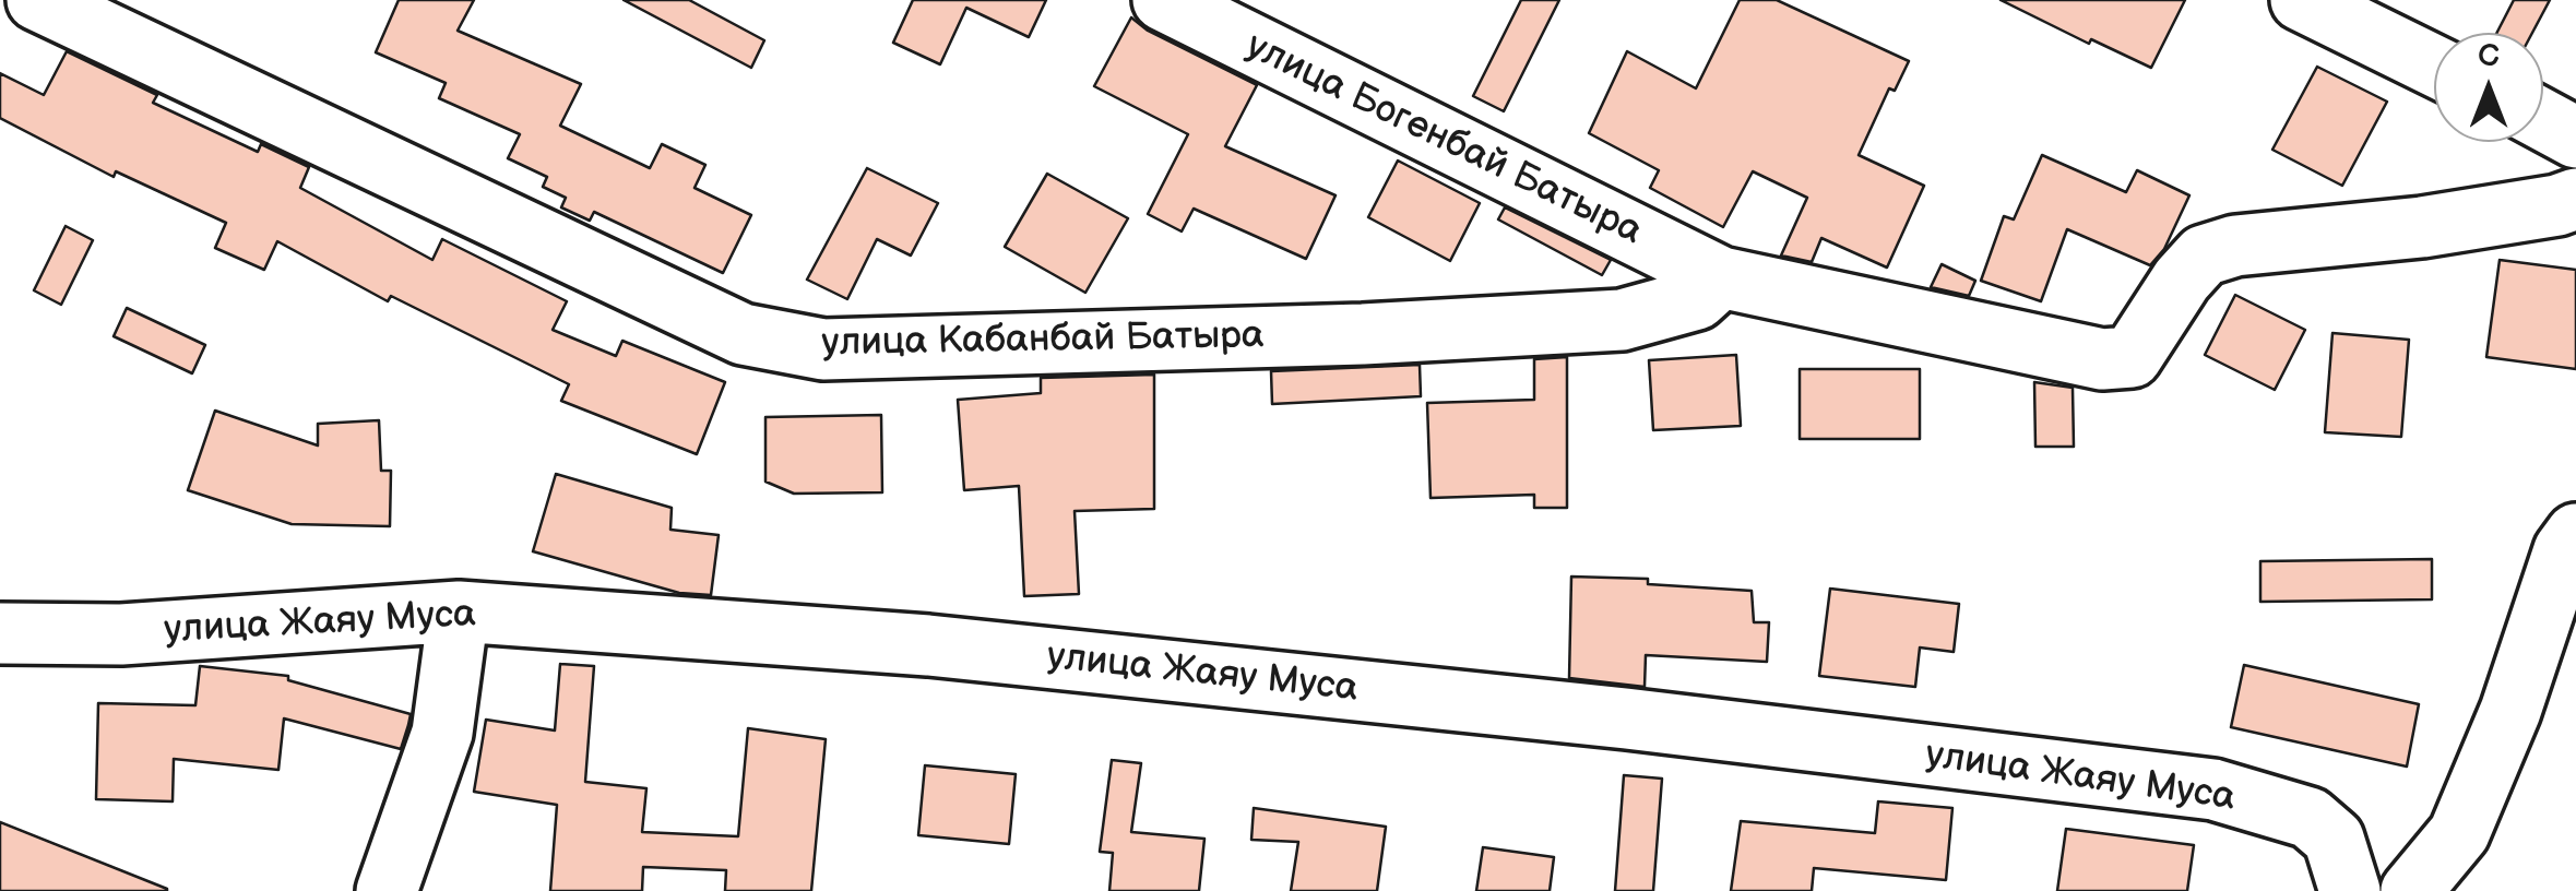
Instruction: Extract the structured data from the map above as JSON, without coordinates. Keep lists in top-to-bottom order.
{
  "streets": {
    "street": ["улица Богенбай Батыра", "улица Кабанбай Батыра", "улица Жаяу Муса"]
  },
  "crossings": [
    ["улица Богенбай Батыра", "улица Кабанбай Батыра"]
  ],
  "north": "top"
}
